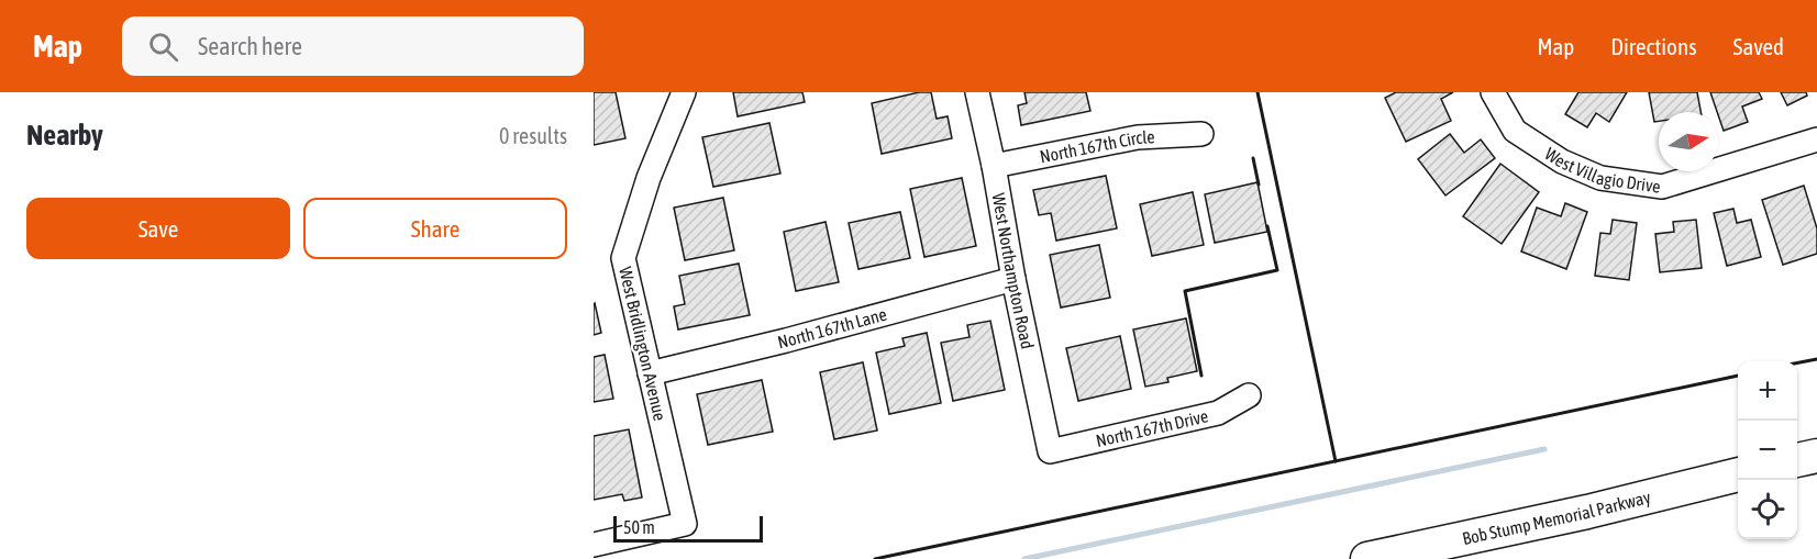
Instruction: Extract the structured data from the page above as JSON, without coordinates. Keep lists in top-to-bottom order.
{
  "streets": {
    "highway": ["Bob Stump Memorial Parkway"],
    "street": [
      "North 167th Circle",
      "West Villagio Drive",
      "West Northampton Road",
      "North 167th Lane",
      "West Bridlington Avenue",
      "North 167th Drive"
    ]
  },
  "crossings": [
    ["North 167th Circle", "West Northampton Road"],
    ["West Northampton Road", "North 167th Lane"],
    ["West Northampton Road", "North 167th Drive"],
    ["North 167th Lane", "West Bridlington Avenue"]
  ],
  "scale_bar": "50 m",
  "north": "right",
  "page": {
    "header": "Map",
    "search": "Search here",
    "nav": ["Map", "Directions", "Saved"],
    "heading": ["Nearby", "0 results"],
    "buttons": ["Save", "Share"],
    "map_buttons": ["+", "−"],
    "scale": "50 m"
  }
}
